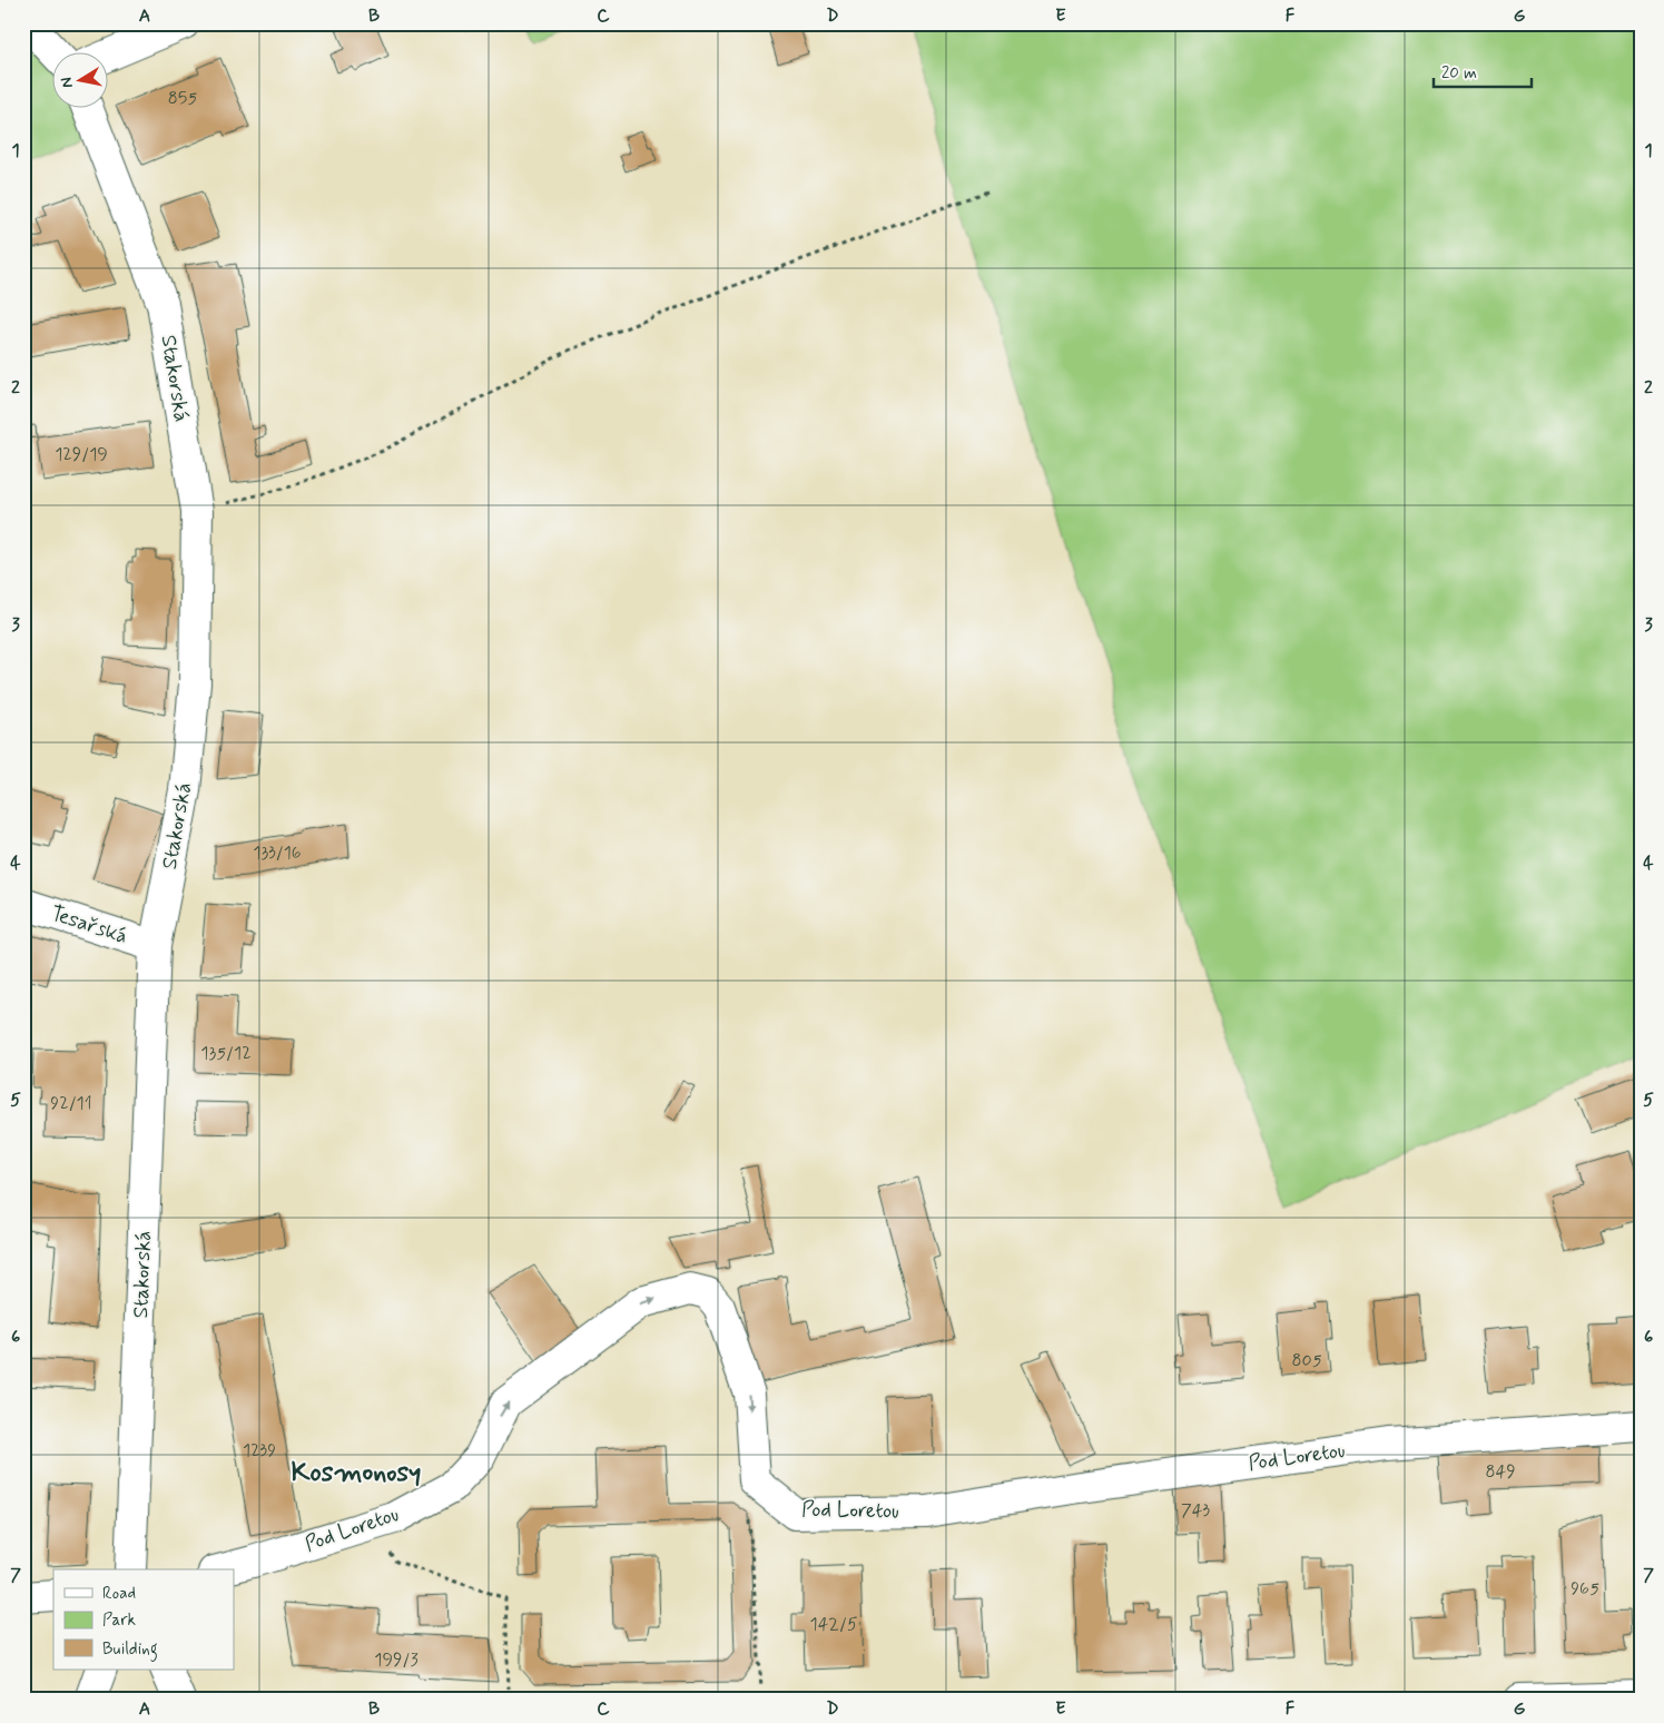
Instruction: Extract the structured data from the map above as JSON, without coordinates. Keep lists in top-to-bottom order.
{
  "streets": {
    "street": ["Stakorská", "Tesařská", "Pod Loretou"]
  },
  "crossings": [
    ["Stakorská", "Tesařská"]
  ],
  "one_way": ["Pod Loretou"],
  "districts": ["Kosmonosy"],
  "house_numbers": [
    "855",
    "129/19",
    "133/16",
    "135/12",
    "92/11",
    "805",
    "1239",
    "849",
    "743",
    "965",
    "142/5",
    "199/3"
  ],
  "legend": ["Road", "Park", "Building"],
  "scale_bar": "20 m",
  "north": "left",
  "grid": {
    "columns": [
      "A",
      "B",
      "C",
      "D",
      "E",
      "F",
      "G"
    ],
    "rows": [
      "1",
      "2",
      "3",
      "4",
      "5",
      "6",
      "7"
    ]
  }
}
